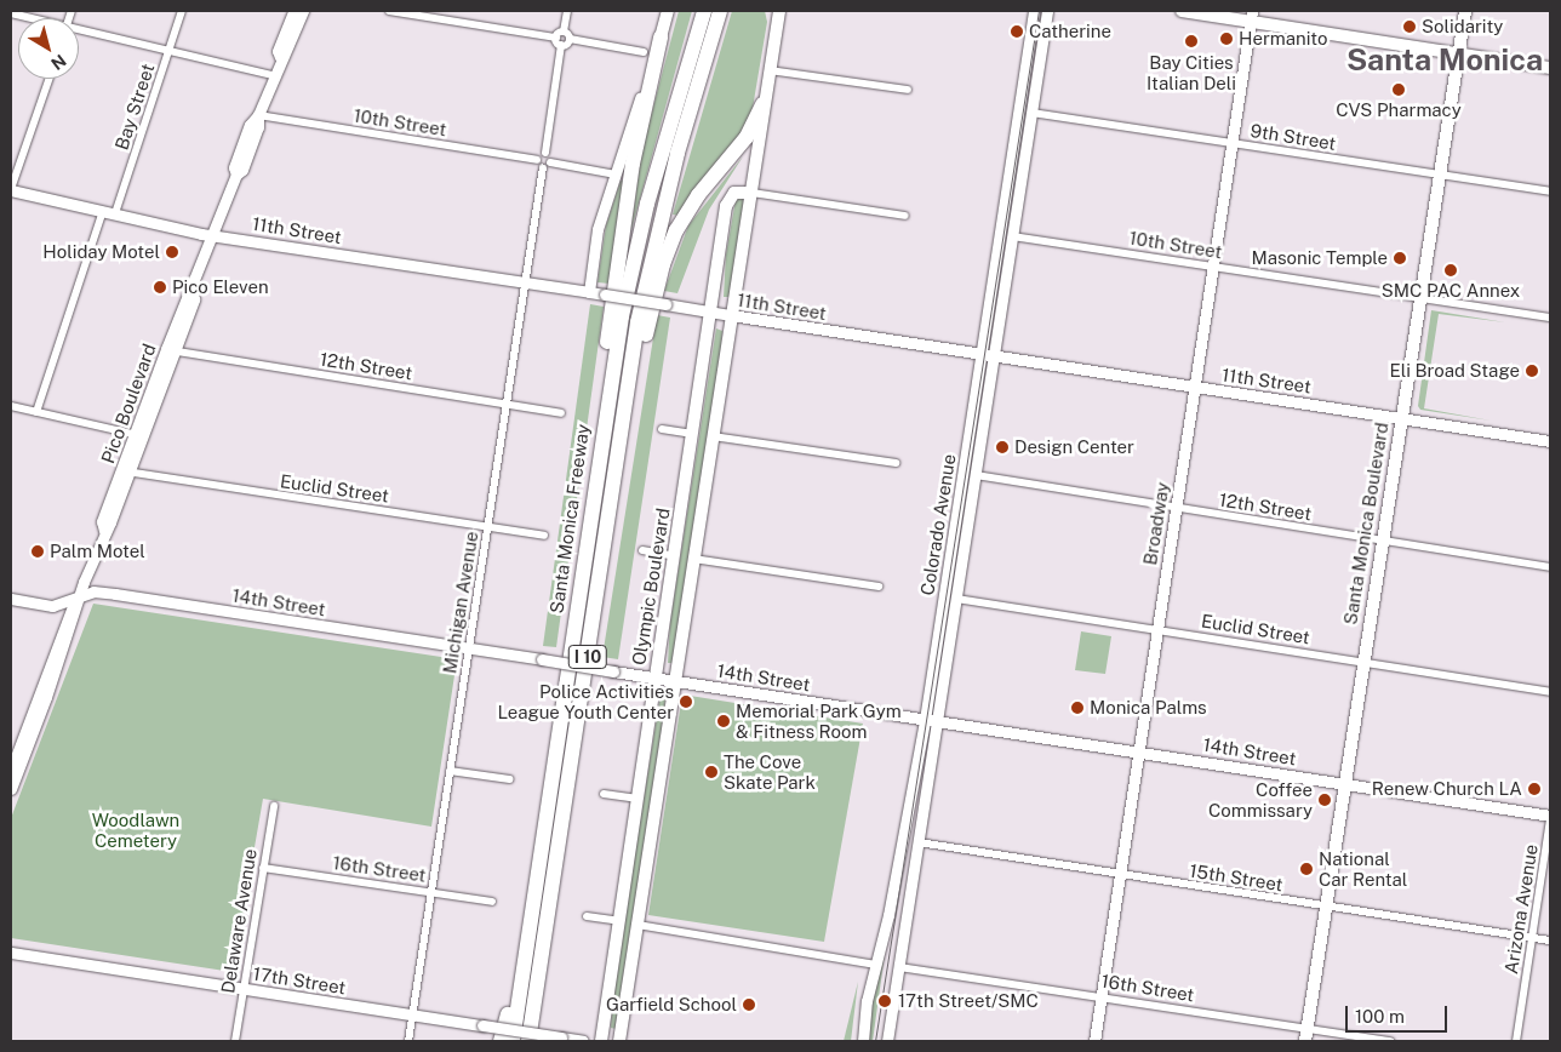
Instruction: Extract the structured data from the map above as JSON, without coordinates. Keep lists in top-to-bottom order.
{
  "streets": {
    "highway": ["Santa Monica Freeway", "I 10"],
    "main road": ["Santa Monica Boulevard", "Olympic Boulevard"],
    "street": [
      "Bay Street",
      "10th Street",
      "9th Street",
      "11th Street",
      "12th Street",
      "Pico Boulevard",
      "Euclid Street",
      "Broadway",
      "Colorado Avenue",
      "14th Street",
      "Michigan Avenue",
      "16th Street",
      "15th Street",
      "Arizona Avenue",
      "Delaware Avenue",
      "17th Street"
    ]
  },
  "crossings": [
    ["Bay Street", "11th Street"],
    ["10th Street", "Pico Boulevard"],
    ["10th Street", "Broadway"],
    ["10th Street", "Santa Monica Boulevard"],
    ["10th Street", "Colorado Avenue"],
    ["9th Street", "Broadway"],
    ["9th Street", "Santa Monica Boulevard"],
    ["9th Street", "Colorado Avenue"],
    ["11th Street", "Pico Boulevard"],
    ["11th Street", "Broadway"],
    ["11th Street", "Santa Monica Boulevard"],
    ["11th Street", "Colorado Avenue"],
    ["11th Street", "Olympic Boulevard"],
    ["11th Street", "Michigan Avenue"],
    ["12th Street", "Pico Boulevard"],
    ["12th Street", "Broadway"],
    ["12th Street", "Santa Monica Boulevard"],
    ["12th Street", "Colorado Avenue"],
    ["12th Street", "Michigan Avenue"],
    ["Pico Boulevard", "Euclid Street"],
    ["Pico Boulevard", "14th Street"],
    ["Euclid Street", "Broadway"],
    ["Euclid Street", "Santa Monica Boulevard"],
    ["Euclid Street", "Colorado Avenue"],
    ["Euclid Street", "Michigan Avenue"],
    ["Broadway", "14th Street"],
    ["Broadway", "16th Street"],
    ["Broadway", "15th Street"],
    ["Santa Monica Boulevard", "14th Street"],
    ["Santa Monica Boulevard", "16th Street"],
    ["Santa Monica Boulevard", "15th Street"],
    ["Colorado Avenue", "14th Street"],
    ["Colorado Avenue", "16th Street"],
    ["Colorado Avenue", "15th Street"],
    ["Olympic Boulevard", "14th Street"],
    ["14th Street", "Michigan Avenue"],
    ["14th Street", "Arizona Avenue"],
    ["Michigan Avenue", "16th Street"],
    ["Michigan Avenue", "17th Street"],
    ["16th Street", "Delaware Avenue"],
    ["15th Street", "Arizona Avenue"],
    ["Delaware Avenue", "17th Street"]
  ],
  "districts": ["Santa Monica"],
  "parks": ["Woodlawn Cemetery"],
  "places": [
    "Solidarity",
    "Catherine",
    "Hermanito",
    "Bay Cities Italian Deli",
    "CVS Pharmacy",
    "Holiday Motel",
    "Masonic Temple",
    "SMC PAC Annex",
    "Pico Eleven",
    "Eli Broad Stage",
    "Design Center",
    "Palm Motel",
    "Police Activities League Youth Center",
    "Monica Palms",
    "Memorial Park Gym & Fitness Room",
    "The Cove Skate Park",
    "Renew Church LA",
    "Coffee Commissary",
    "National Car Rental",
    "17th Street/SMC",
    "Garfield School"
  ],
  "scale_bar": "100 m",
  "north": "bottom right"
}
